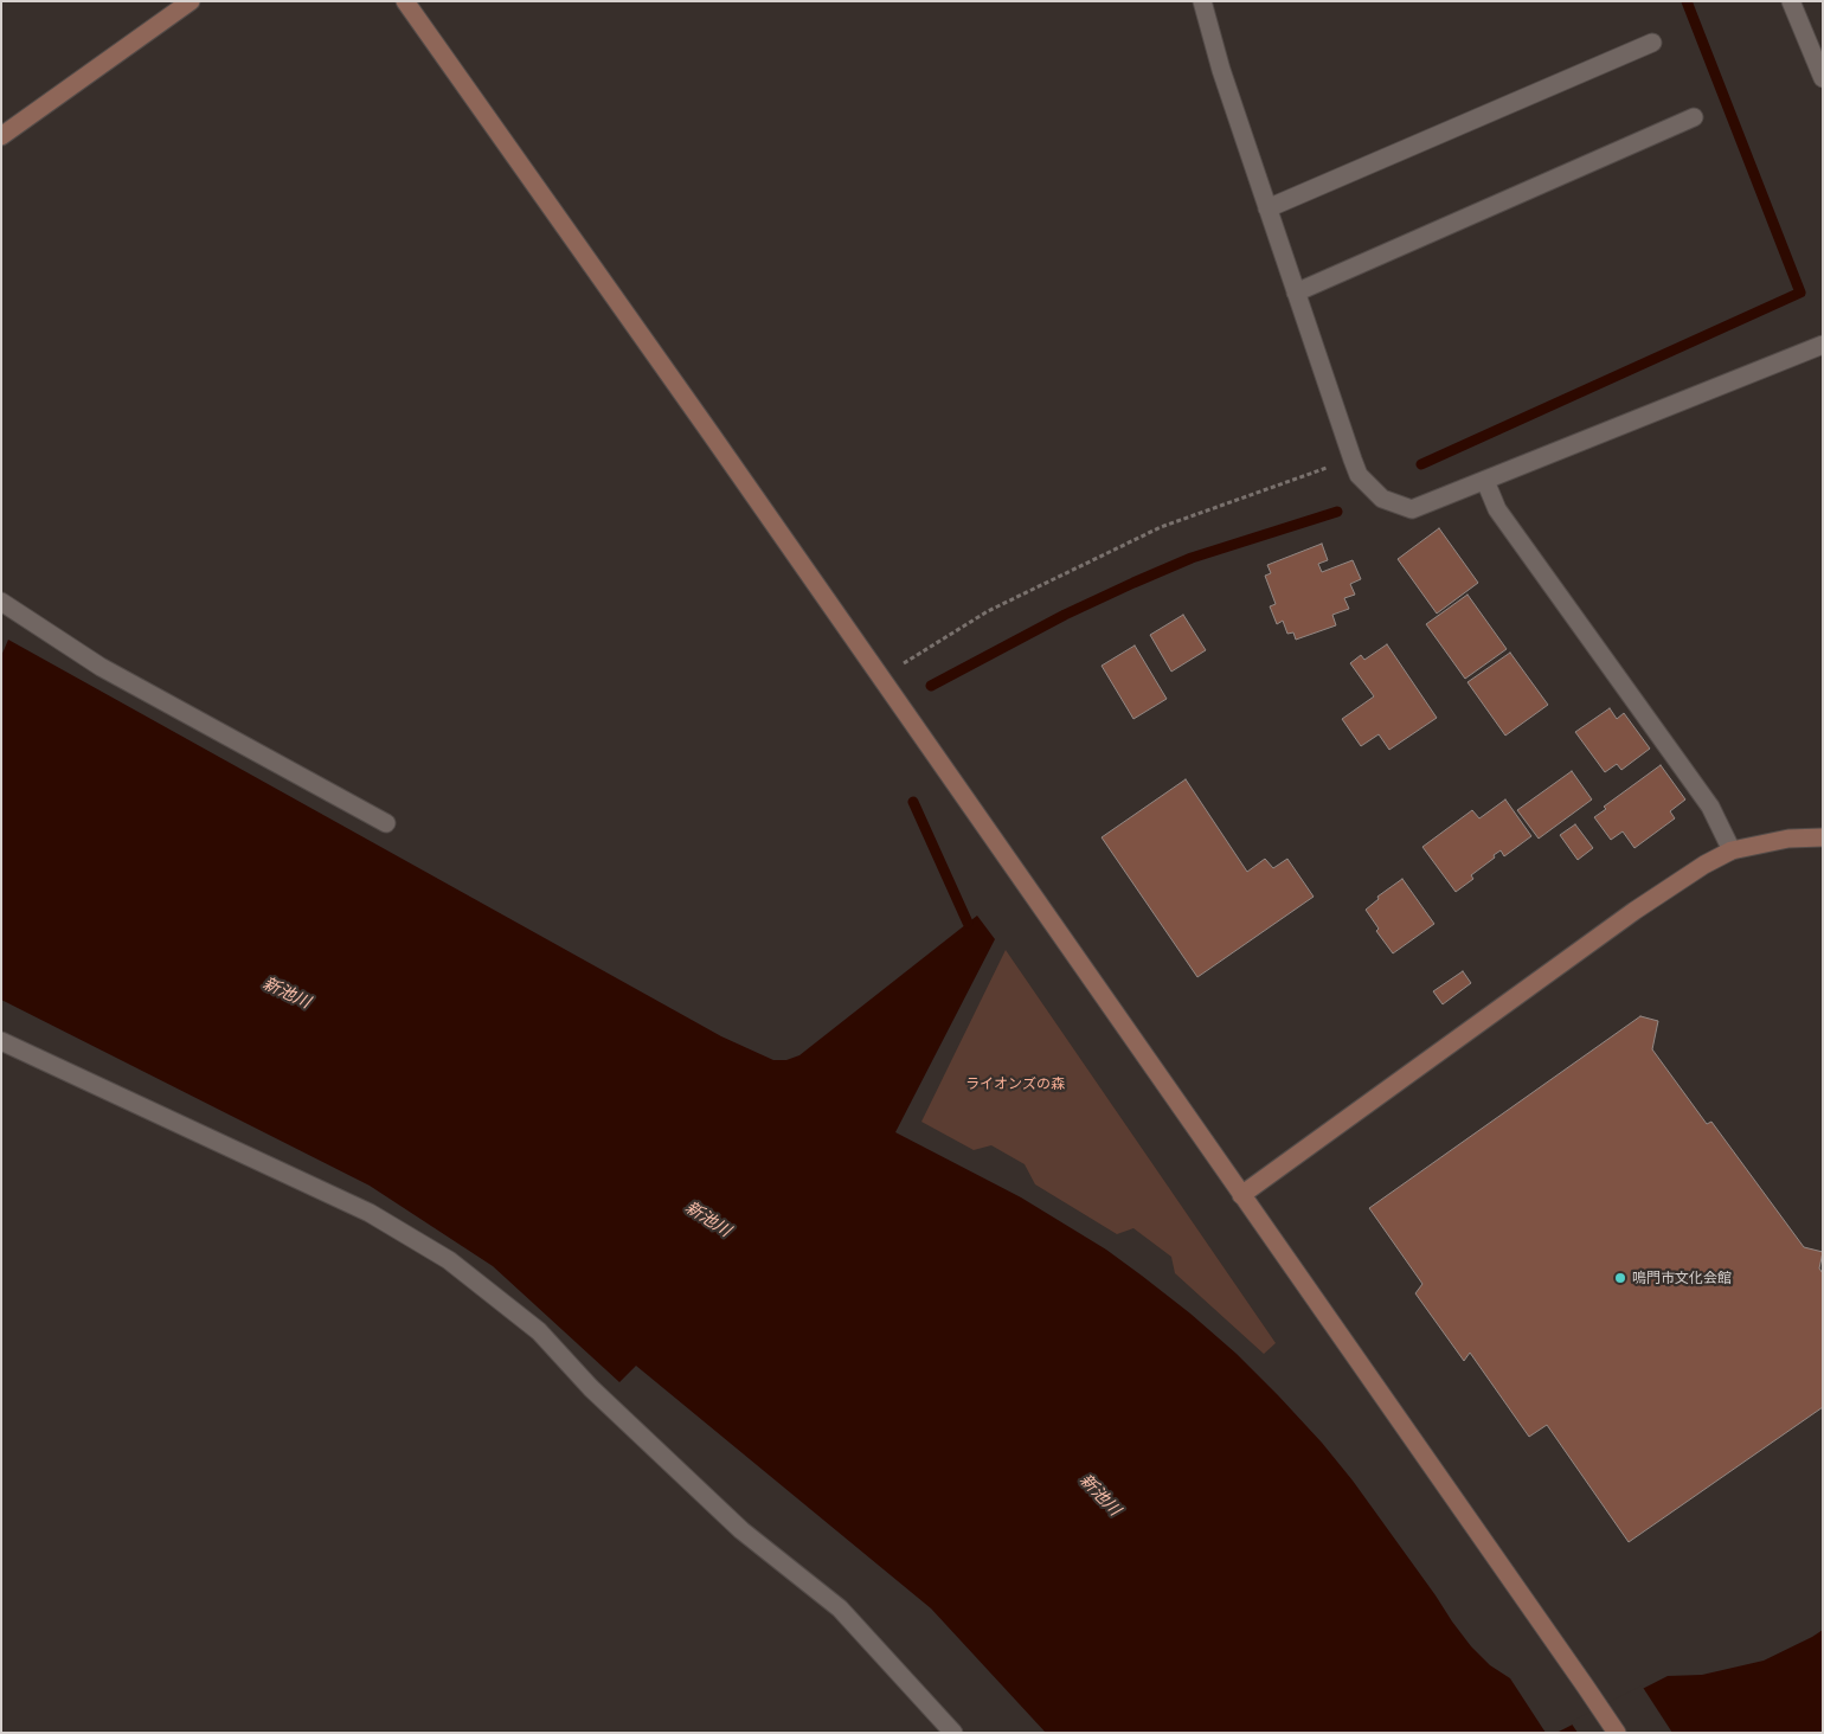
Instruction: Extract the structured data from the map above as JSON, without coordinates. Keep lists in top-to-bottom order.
{
  "water": ["新池川"],
  "parks": ["ライオンズの森"],
  "places": ["鳴門市文化会館"]
}
